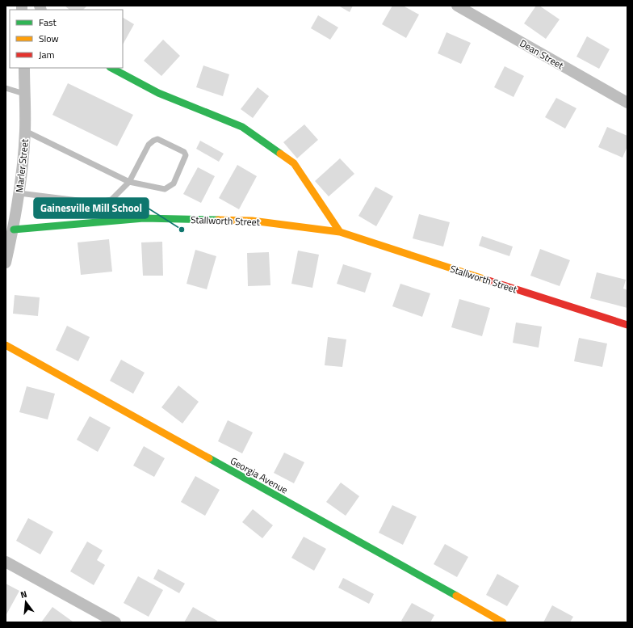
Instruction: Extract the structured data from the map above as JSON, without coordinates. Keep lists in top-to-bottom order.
{
  "streets": {
    "street": [
      "Dean Street",
      "Marler Street",
      "Stallworth Street",
      "Georgia Avenue"
    ]
  },
  "crossings": [
    ["Marler Street", "Stallworth Street"]
  ],
  "places": ["Gainesville Mill School"],
  "legend": ["Fast", "Slow", "Jam"],
  "north": "top"
}
